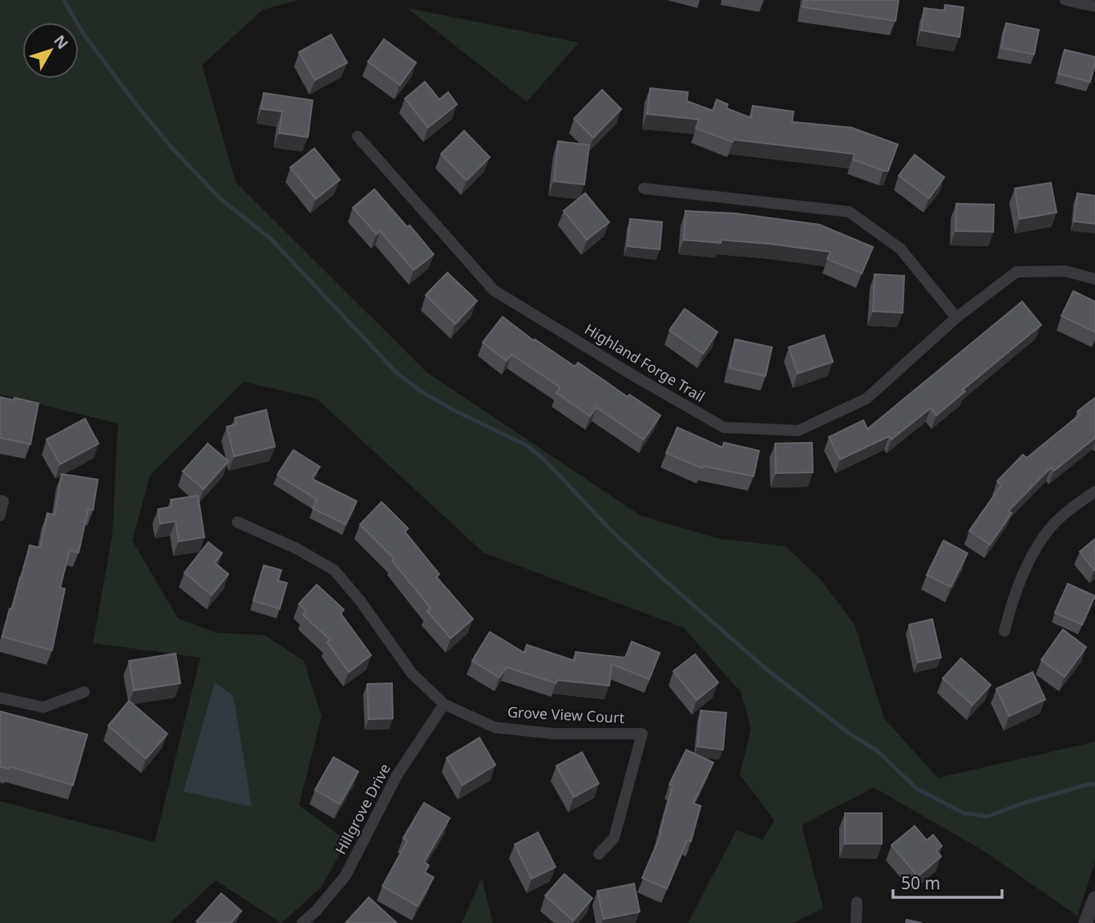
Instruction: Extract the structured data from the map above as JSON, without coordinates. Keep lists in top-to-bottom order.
{
  "streets": {
    "street": ["Highland Forge Trail", "Grove View Court", "Hillgrove Drive"]
  },
  "crossings": [
    ["Grove View Court", "Hillgrove Drive"]
  ],
  "scale_bar": "50 m",
  "north": "top right"
}
